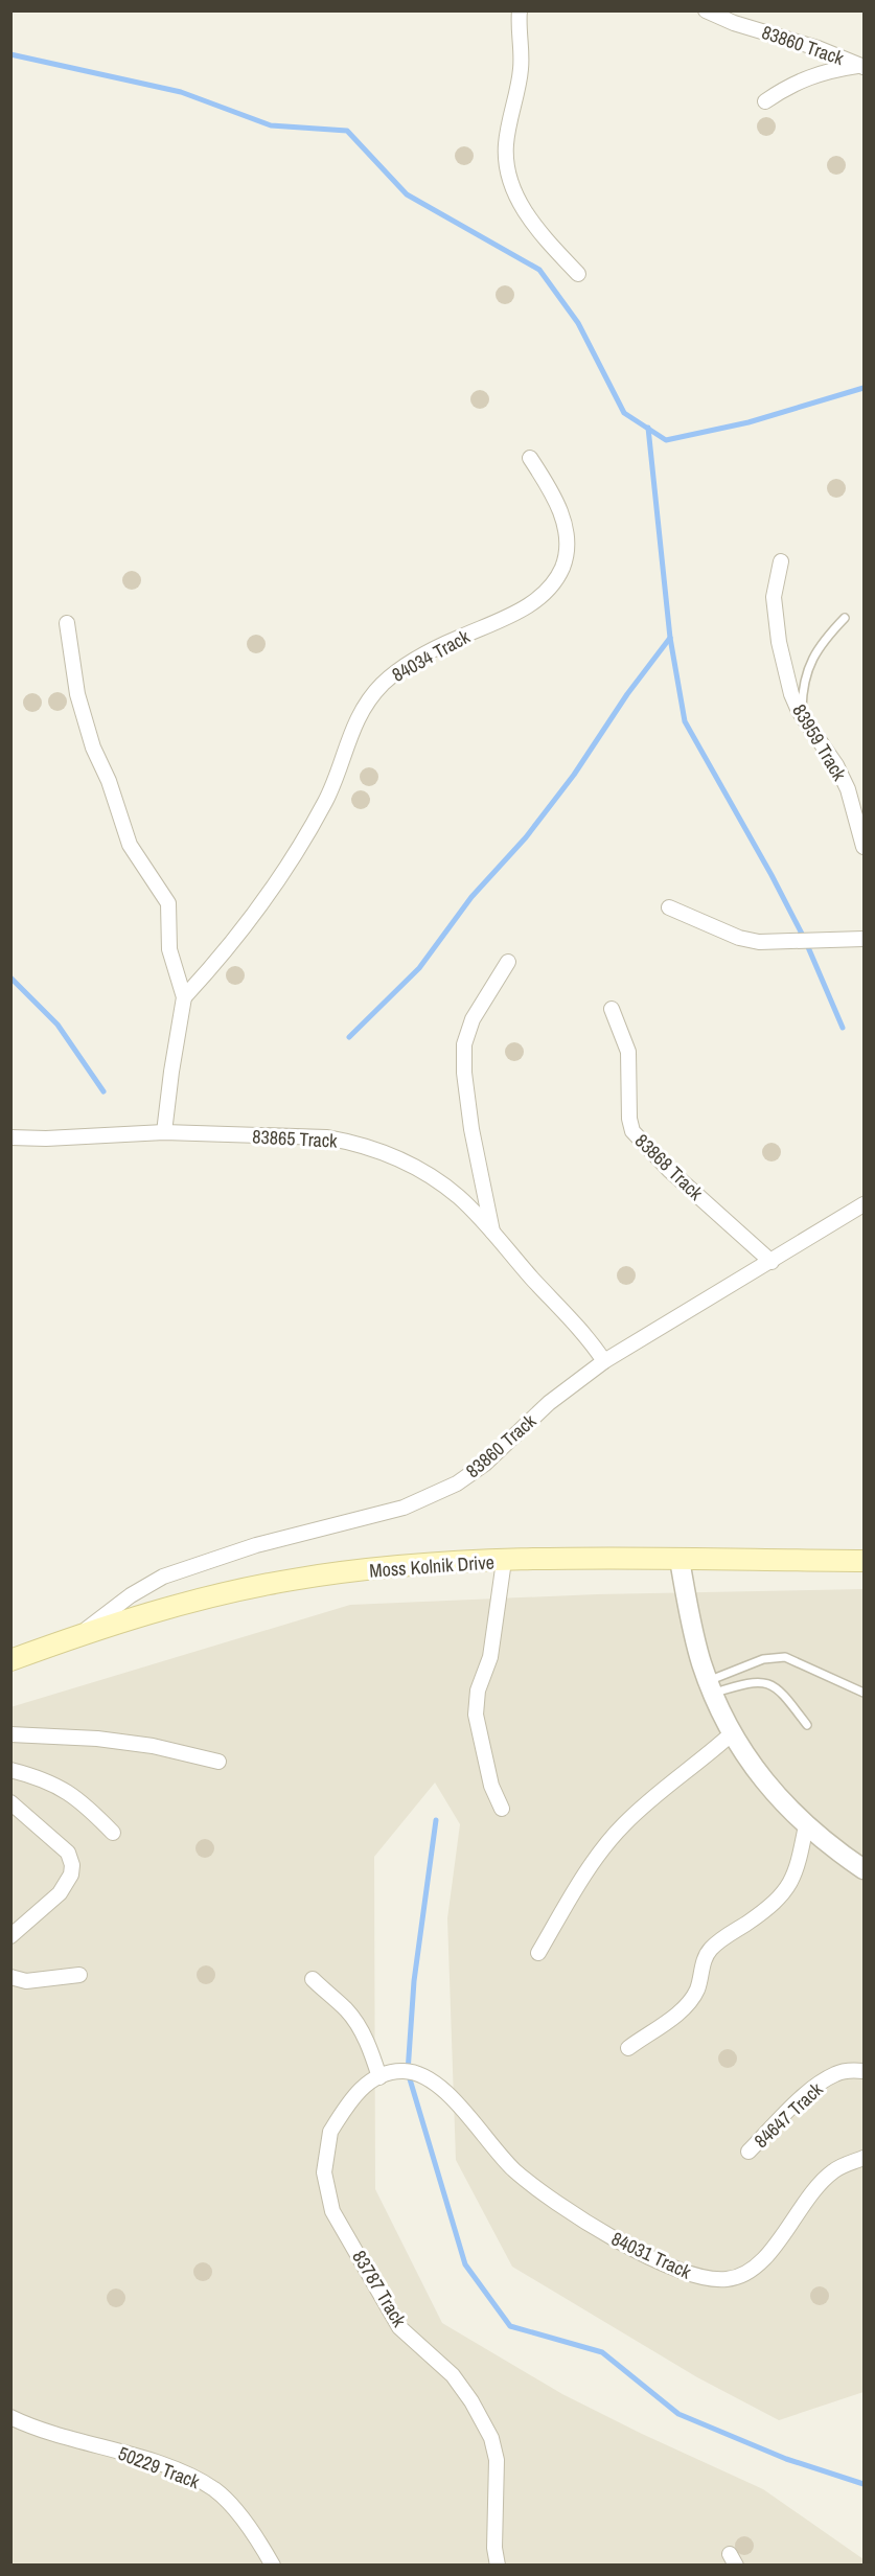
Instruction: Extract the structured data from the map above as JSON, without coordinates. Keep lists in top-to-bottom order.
{
  "streets": {
    "main road": ["Moss Kolnik Drive"],
    "street": [
      "83860 Track",
      "84034 Track",
      "83959 Track",
      "83865 Track",
      "83868 Track",
      "84647 Track",
      "84031 Track",
      "83787 Track",
      "50229 Track"
    ]
  },
  "crossings": [
    ["83860 Track", "83865 Track"],
    ["83860 Track", "83868 Track"],
    ["83860 Track", "Moss Kolnik Drive"],
    ["84031 Track", "83787 Track"]
  ]
}
